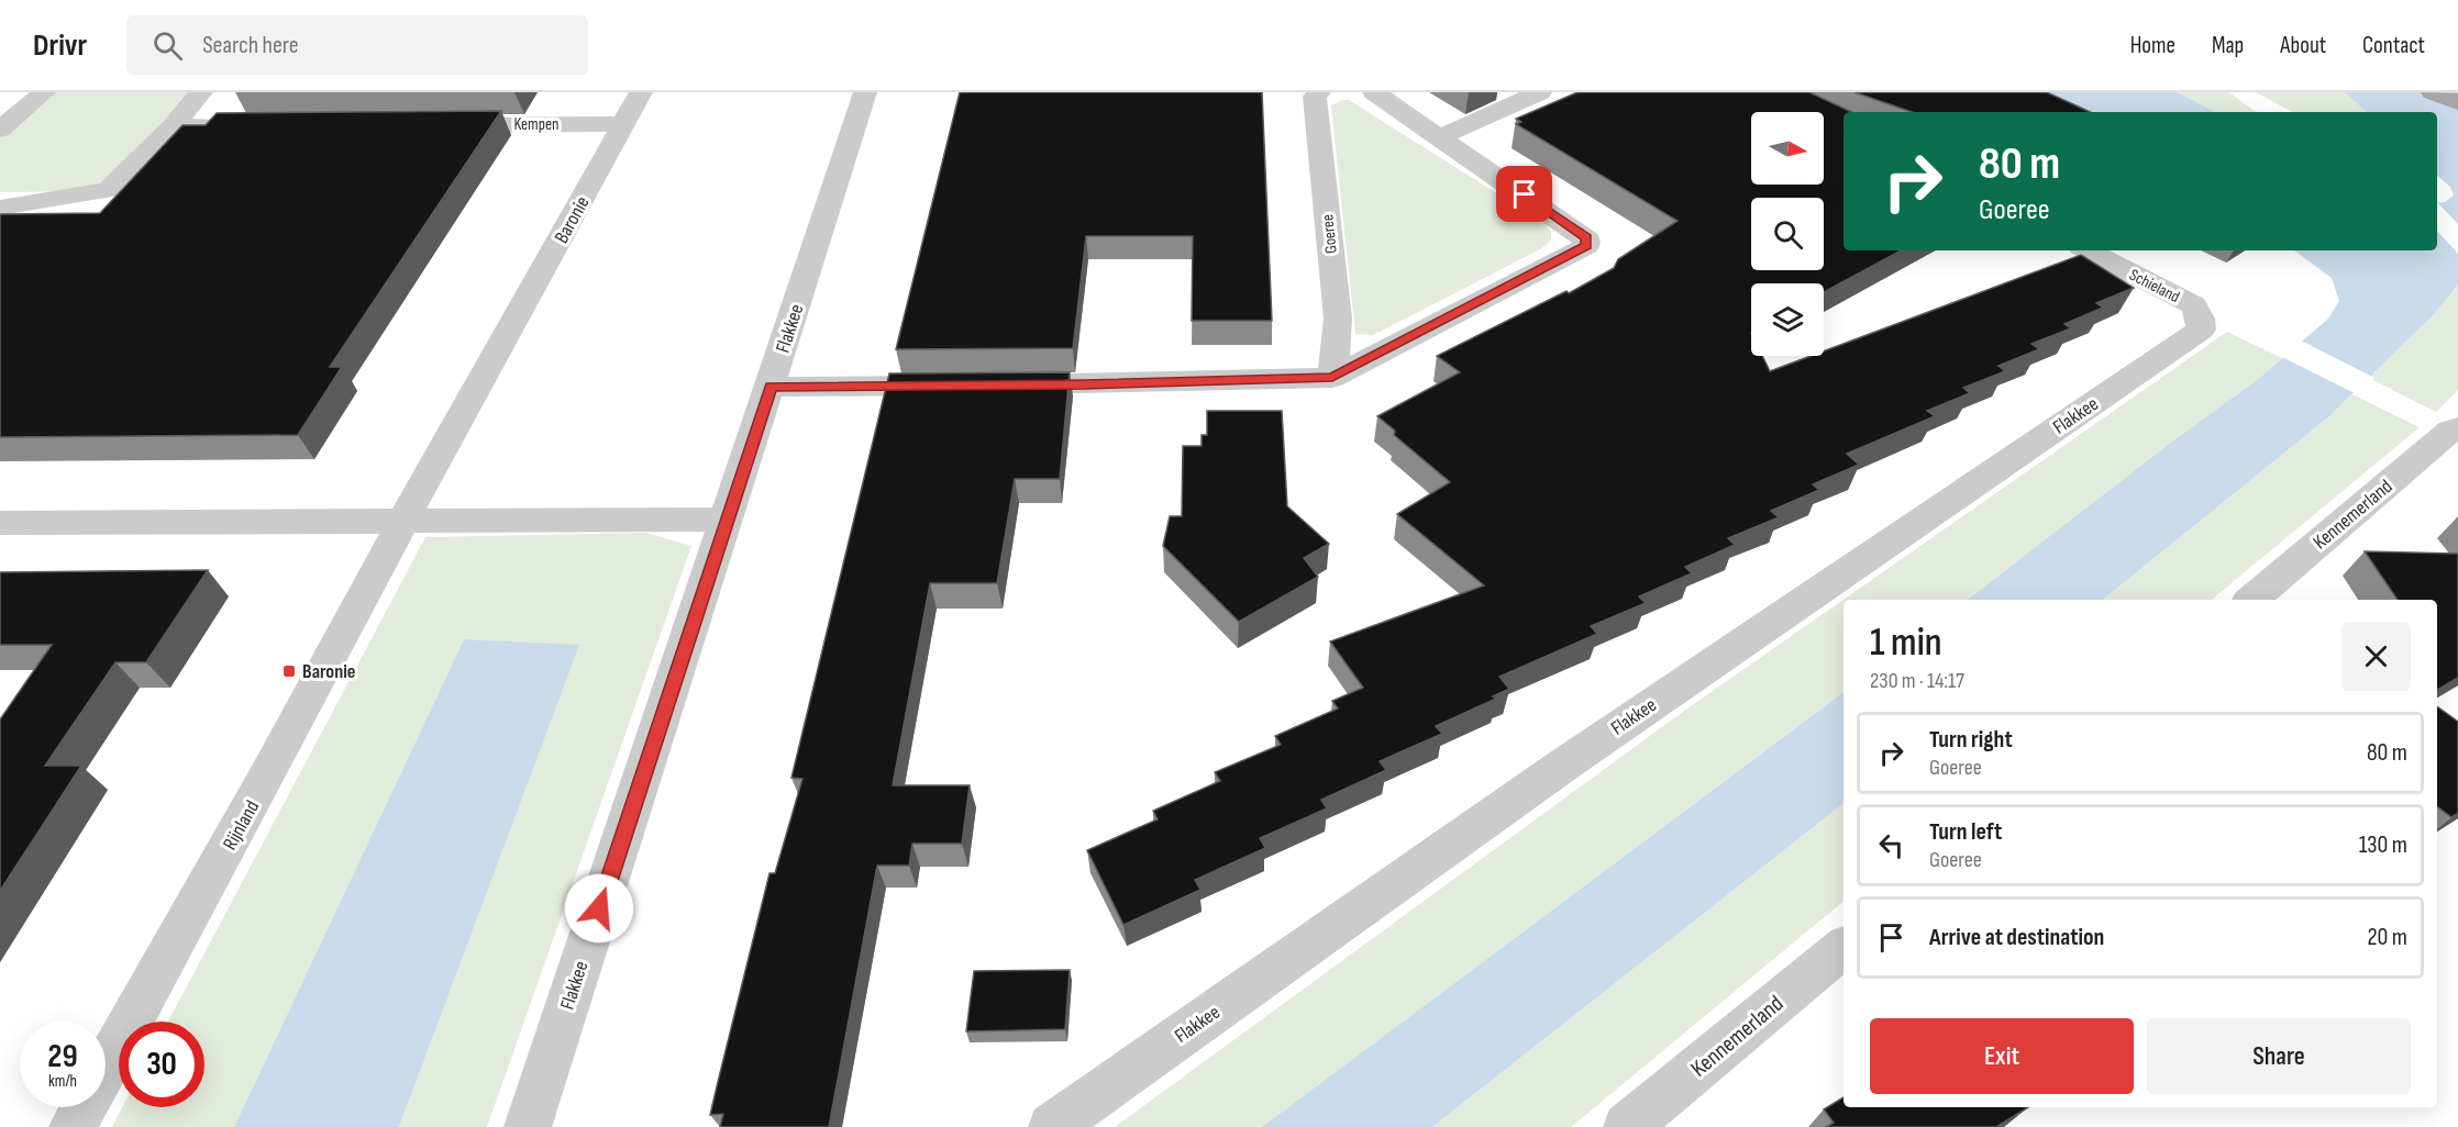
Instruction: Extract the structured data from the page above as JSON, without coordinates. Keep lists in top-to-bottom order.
{
  "streets": {
    "street": [
      "Kempen",
      "Baronie",
      "Goeree",
      "Schieland",
      "Flakkee",
      "Kennemerland",
      "Rijnland"
    ]
  },
  "crossings": [
    ["Kempen", "Baronie"],
    ["Baronie", "Rijnland"],
    ["Schieland", "Flakkee"]
  ],
  "places": {
    "transit": ["Baronie"]
  },
  "north": "right",
  "page": {
    "header": "Drivr",
    "search": "Search here",
    "nav": [
      "Home",
      "Map",
      "About",
      "Contact"
    ],
    "turn": ["80 m", "Goeree"],
    "heading": ["1 min", "230 m · 14:17"],
    "list": [
      {
        "name": "Turn right",
        "note": "Goeree",
        "value": "80 m"
      },
      {
        "name": "Turn left",
        "note": "Goeree",
        "value": "130 m"
      },
      {
        "name": "Arrive at destination",
        "value": "20 m"
      }
    ],
    "buttons": ["Exit", "Share"],
    "speed": "29 km/h",
    "limit": "30"
  }
}
